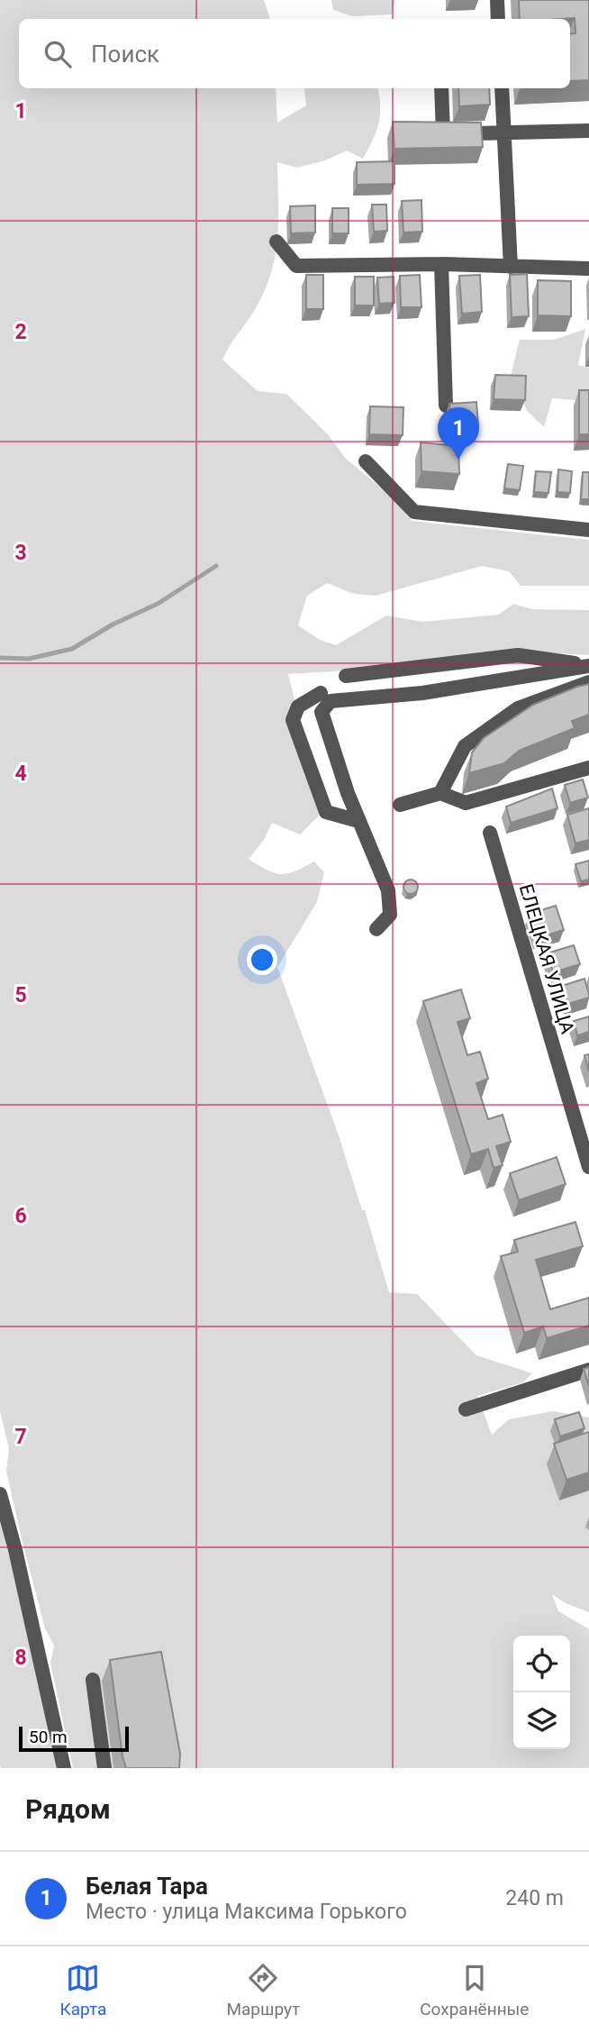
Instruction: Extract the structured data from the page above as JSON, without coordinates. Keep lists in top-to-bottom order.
{
  "streets": {
    "street": ["ЕЛЕЦКАЯ УЛИЦА"]
  },
  "scale_bar": "50 m",
  "page": {
    "search": "Поиск",
    "pins": "1",
    "scale": "50 m",
    "heading": "Рядом",
    "list": [
      {
        "mark": "1",
        "name": "Белая Тара",
        "note": "Место · улица Максима Горького",
        "value": "240 m"
      }
    ],
    "nav": ["Карта", "Маршрут", "Сохранённые"]
  },
  "grid": {
    "rows": [
      "1",
      "2",
      "3",
      "4",
      "5",
      "6",
      "7",
      "8"
    ]
  }
}
